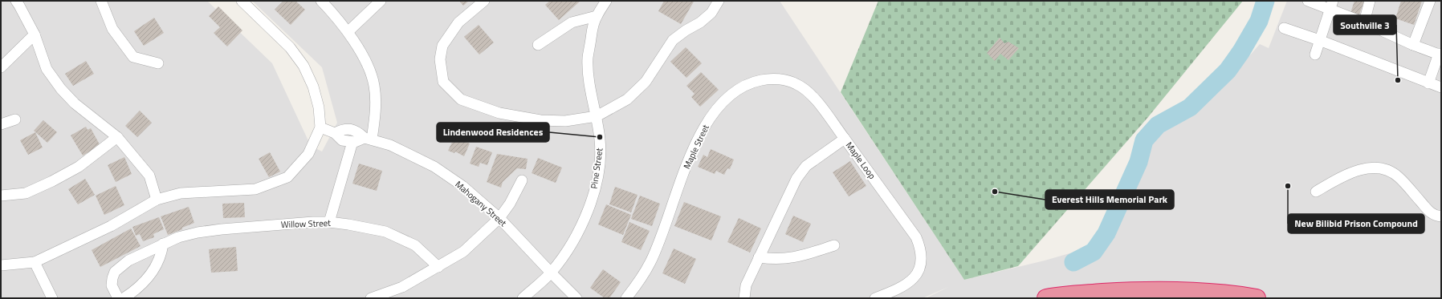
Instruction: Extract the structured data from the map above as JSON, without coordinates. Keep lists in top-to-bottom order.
{
  "streets": {
    "street": [
      "Maple Street",
      "Maple Loop",
      "Pine Street",
      "Mahogany Street",
      "Willow Street"
    ]
  },
  "crossings": [
    ["Maple Street", "Maple Loop"],
    ["Pine Street", "Mahogany Street"]
  ],
  "places": [
    "Southville 3",
    "Lindenwood Residences",
    "New Bilibid Prison Compound",
    "Everest Hills Memorial Park"
  ]
}
